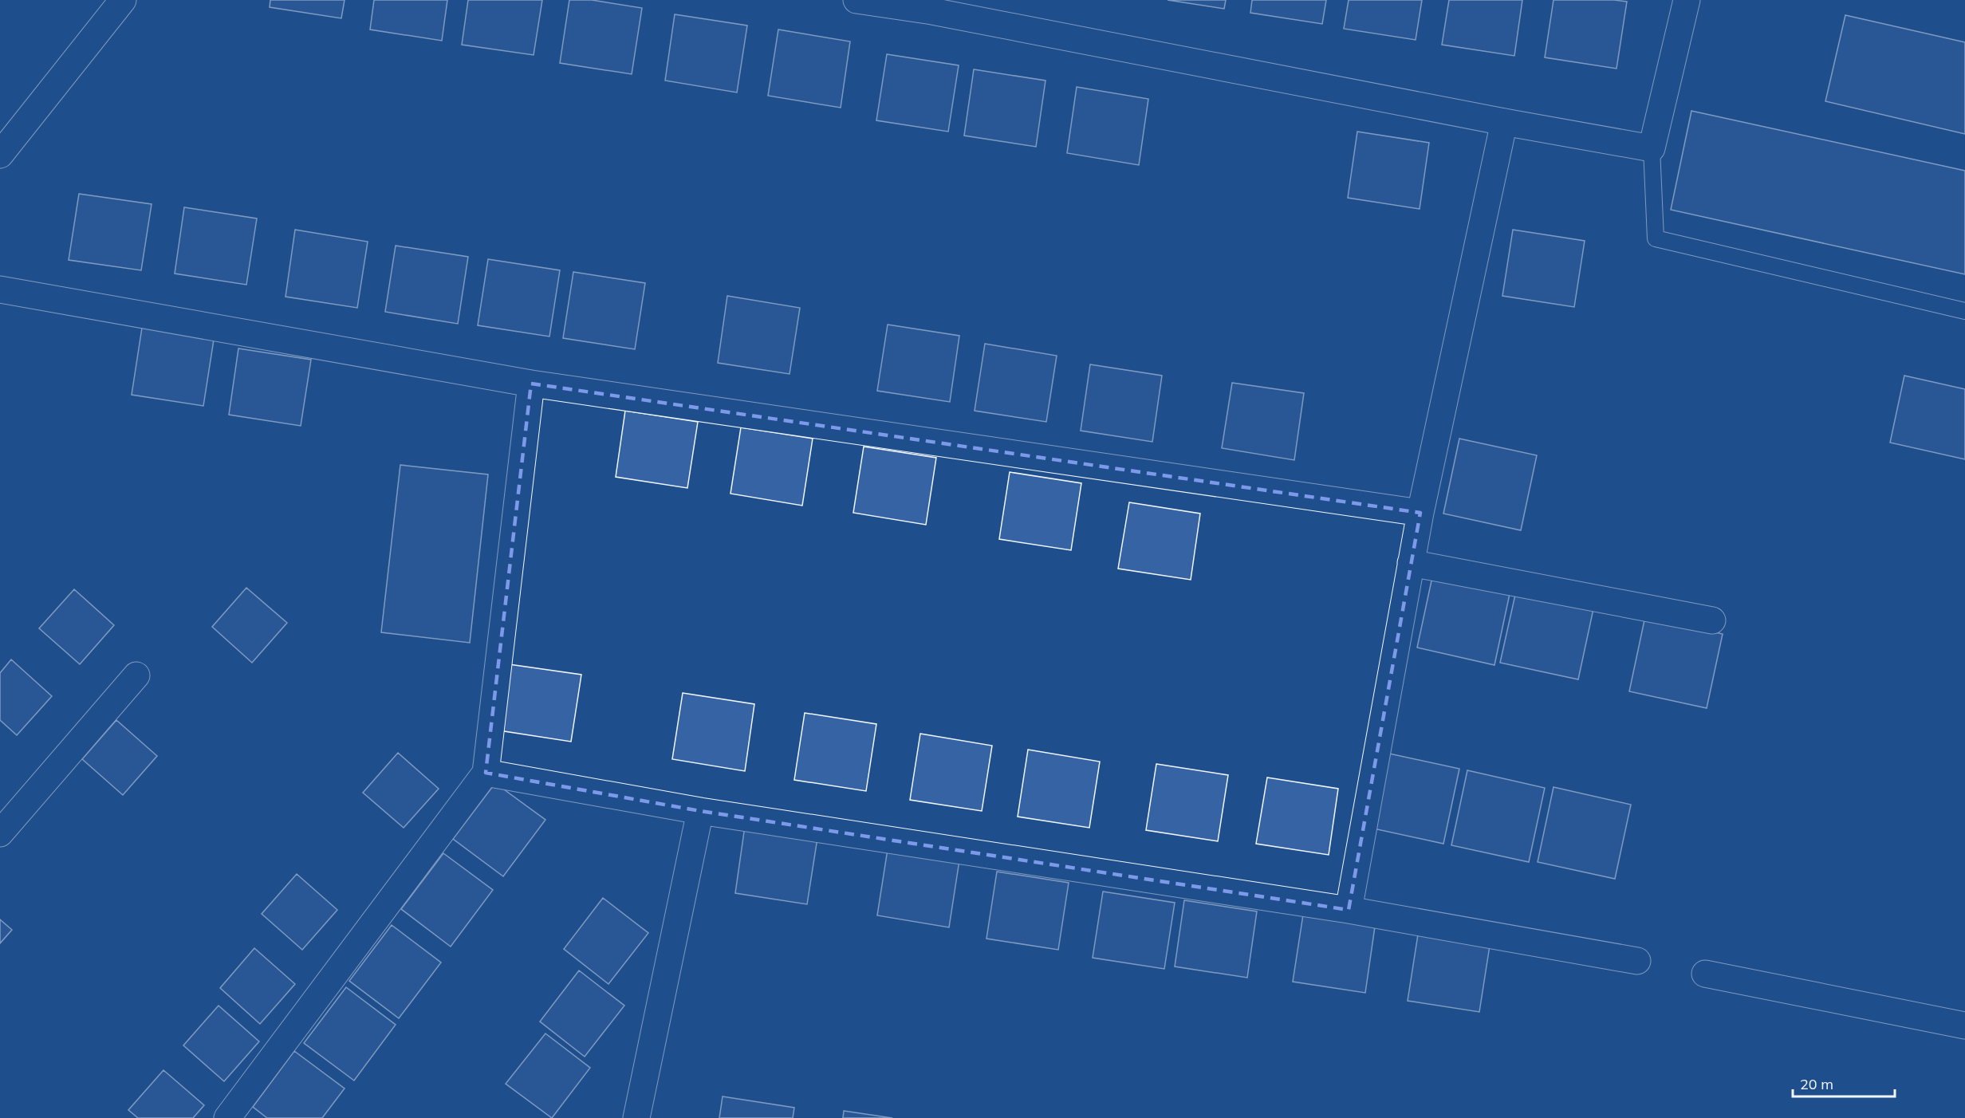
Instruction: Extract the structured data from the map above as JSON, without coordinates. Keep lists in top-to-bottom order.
{
  "scale_bar": "20 m"
}
